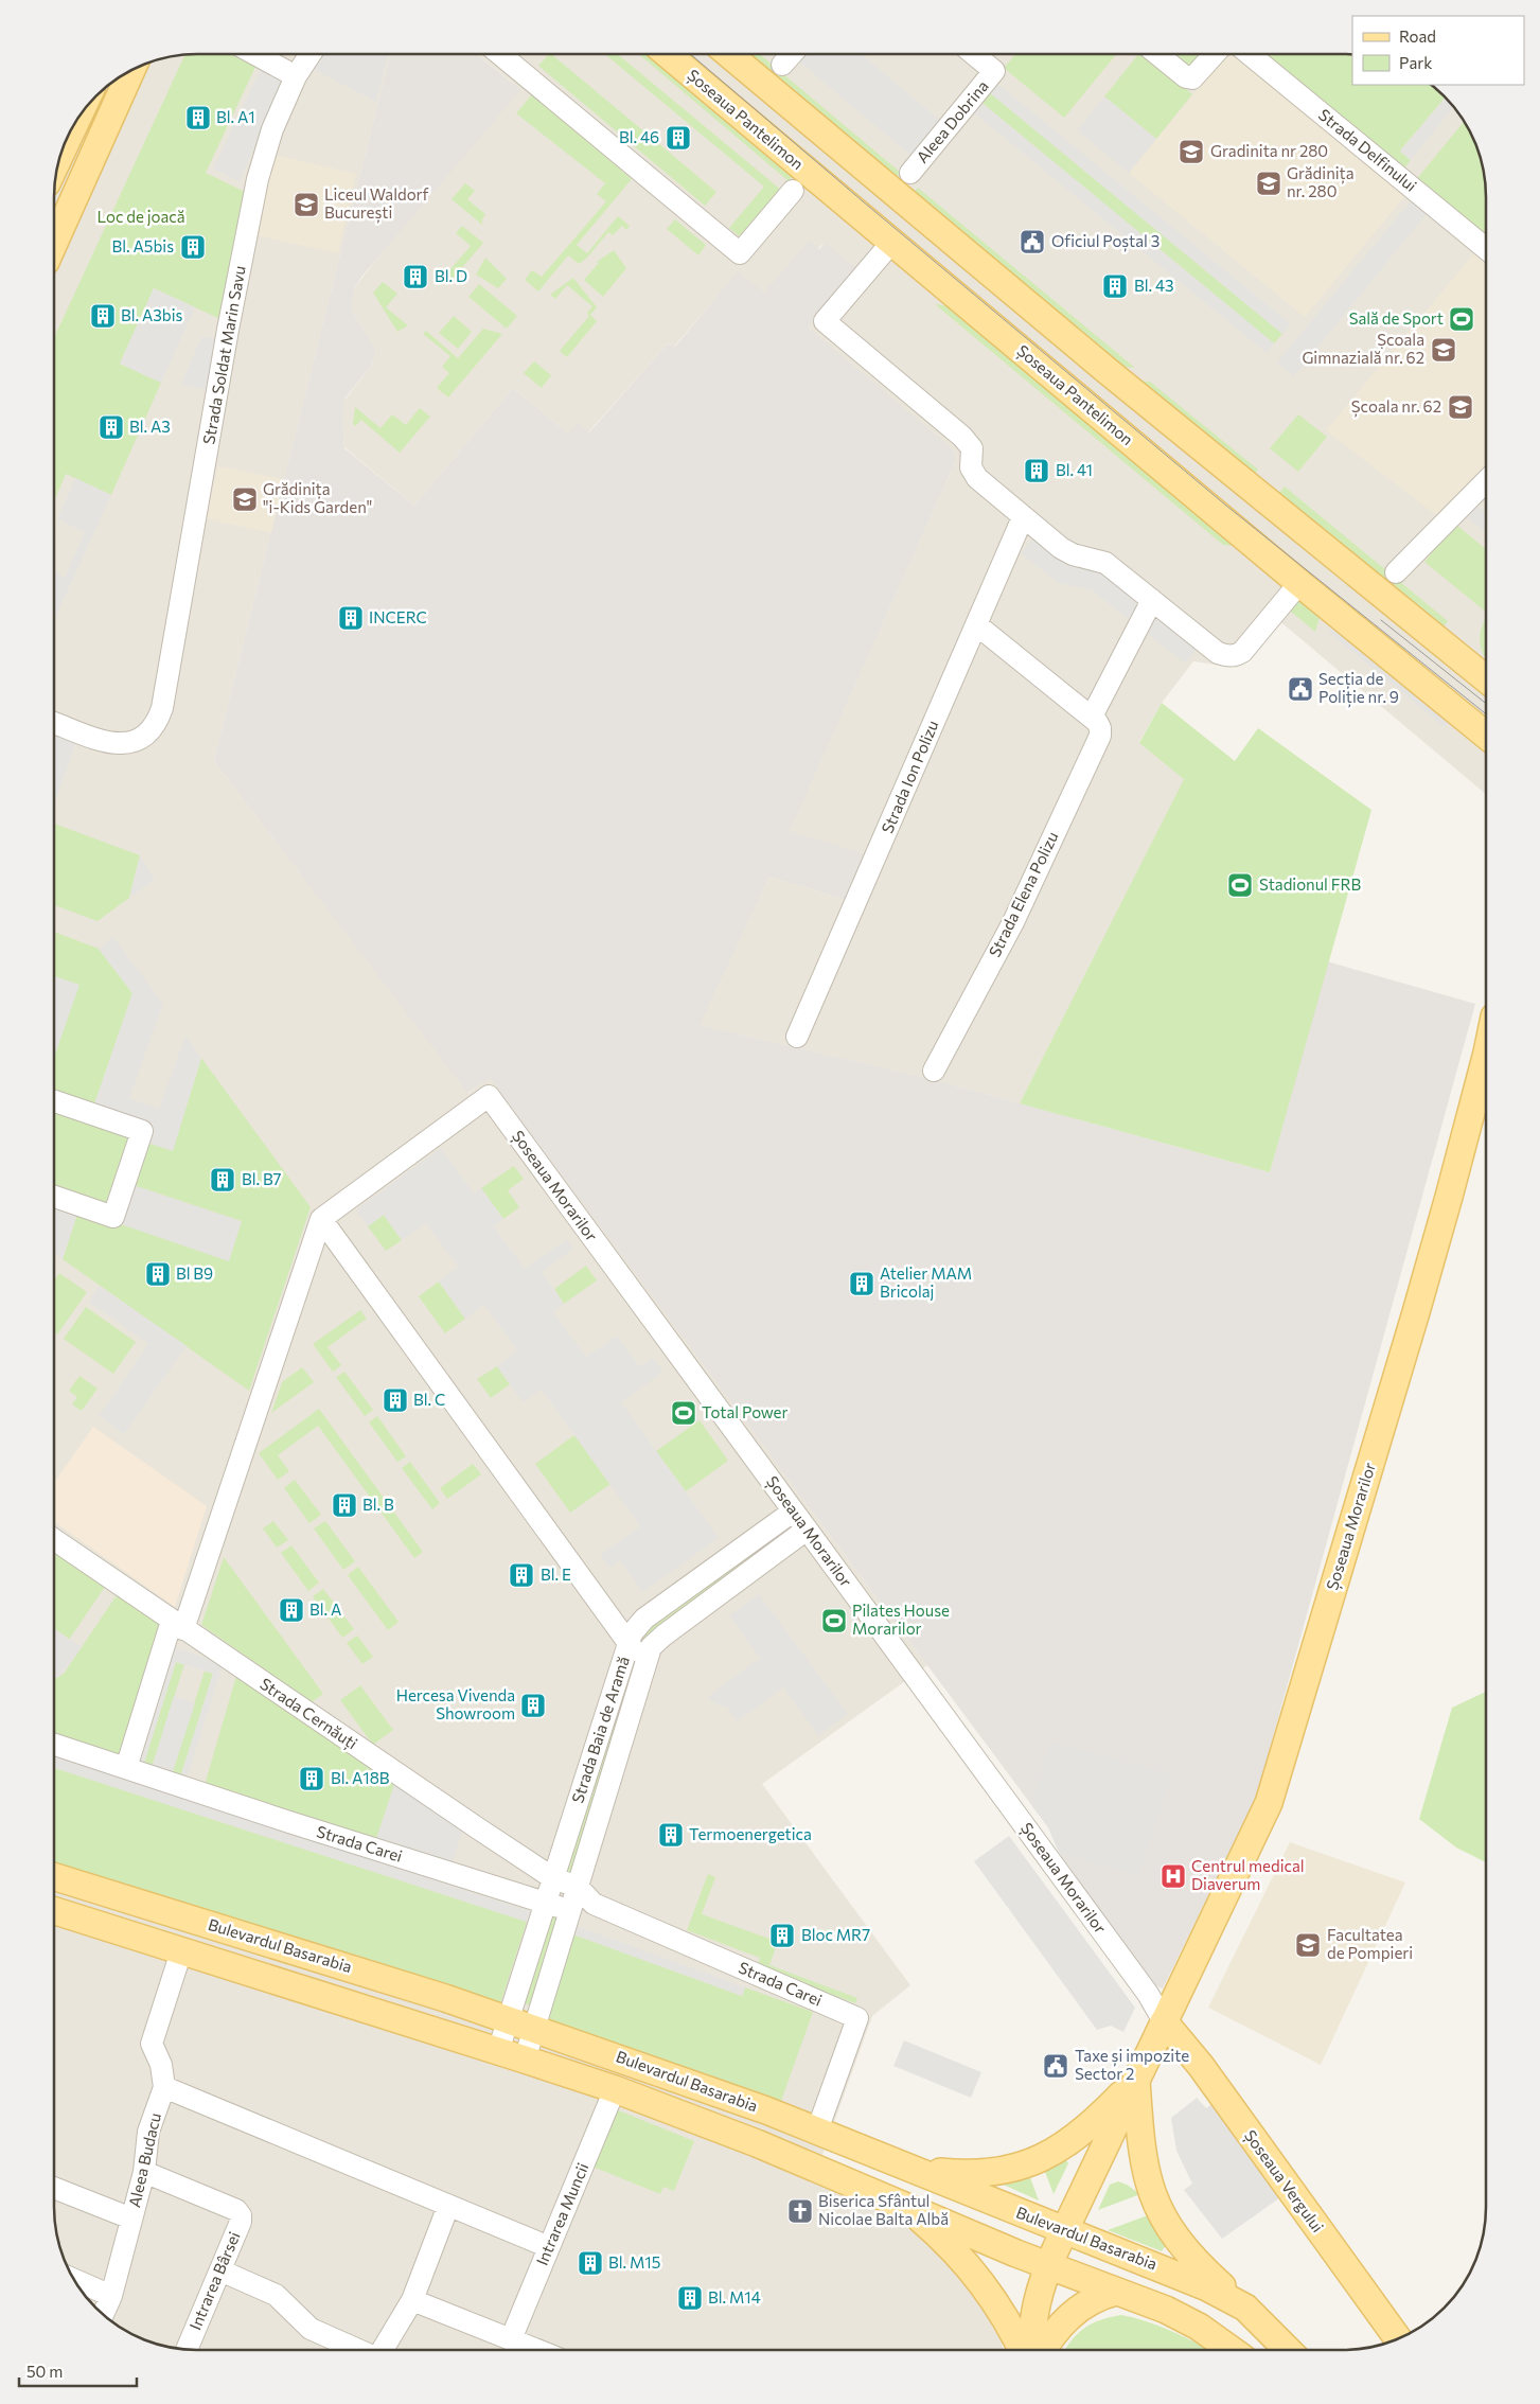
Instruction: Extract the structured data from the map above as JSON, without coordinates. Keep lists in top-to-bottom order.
{
  "streets": {
    "main road": [
      "Șoseaua Pantelimon",
      "Șoseaua Morarilor",
      "Bulevardul Basarabia",
      "Șoseaua Vergului"
    ],
    "street": [
      "Aleea Dobrina",
      "Strada Delfinului",
      "Strada Soldat Marin Savu",
      "Strada Ion Polizu",
      "Strada Elena Polizu",
      "Strada Cernăuți",
      "Strada Baia de Aramă",
      "Strada Carei",
      "Aleea Budacu",
      "Intrarea Muncii",
      "Intrarea Bârsei"
    ]
  },
  "crossings": [
    ["Șoseaua Morarilor", "Strada Baia de Aramă"],
    ["Șoseaua Morarilor", "Bulevardul Basarabia"],
    ["Șoseaua Morarilor", "Șoseaua Vergului"],
    ["Strada Cernăuți", "Strada Baia de Aramă"],
    ["Strada Cernăuți", "Strada Carei"],
    ["Strada Baia de Aramă", "Strada Carei"],
    ["Strada Baia de Aramă", "Bulevardul Basarabia"],
    ["Strada Carei", "Bulevardul Basarabia"],
    ["Bulevardul Basarabia", "Intrarea Muncii"],
    ["Aleea Budacu", "Intrarea Bârsei"]
  ],
  "parks": ["Loc de joacă"],
  "places": {
    "building": [
      "Bl. A1",
      "Bl. 46",
      "Bl. A5bis",
      "Bl. D",
      "Bl. 43",
      "Bl. A3bis",
      "Bl. A3",
      "Bl. 41",
      "INCERC",
      "Bl. B7",
      "Bl B9",
      "Atelier MAM Bricolaj",
      "Bl. C",
      "Bl. B",
      "Bl. E",
      "Bl. A",
      "Hercesa Vivenda Showroom",
      "Bl. A18B",
      "Termoenergetica",
      "Bloc MR7",
      "Bl. M15",
      "Bl. M14"
    ],
    "school or university": [
      "Gradinita nr 280",
      "Grădinița nr. 280",
      "Liceul Waldorf București",
      "Școala Gimnazială nr. 62",
      "Școala nr. 62",
      "Grădinița \"i-Kids Garden\"",
      "Facultatea de Pompieri"
    ],
    "public building": ["Oficiul Poștal 3", "Secția de Poliție nr. 9", "Taxe și impozite Sector 2"],
    "sports": [
      "Sală de Sport",
      "Stadionul FRB",
      "Total Power",
      "Pilates House Morarilor"
    ],
    "hospital": ["Centrul medical Diaverum"],
    "church": ["Biserica Sfântul Nicolae Balta Albă"]
  },
  "legend": ["Road", "Park"],
  "scale_bar": "50 m"
}
